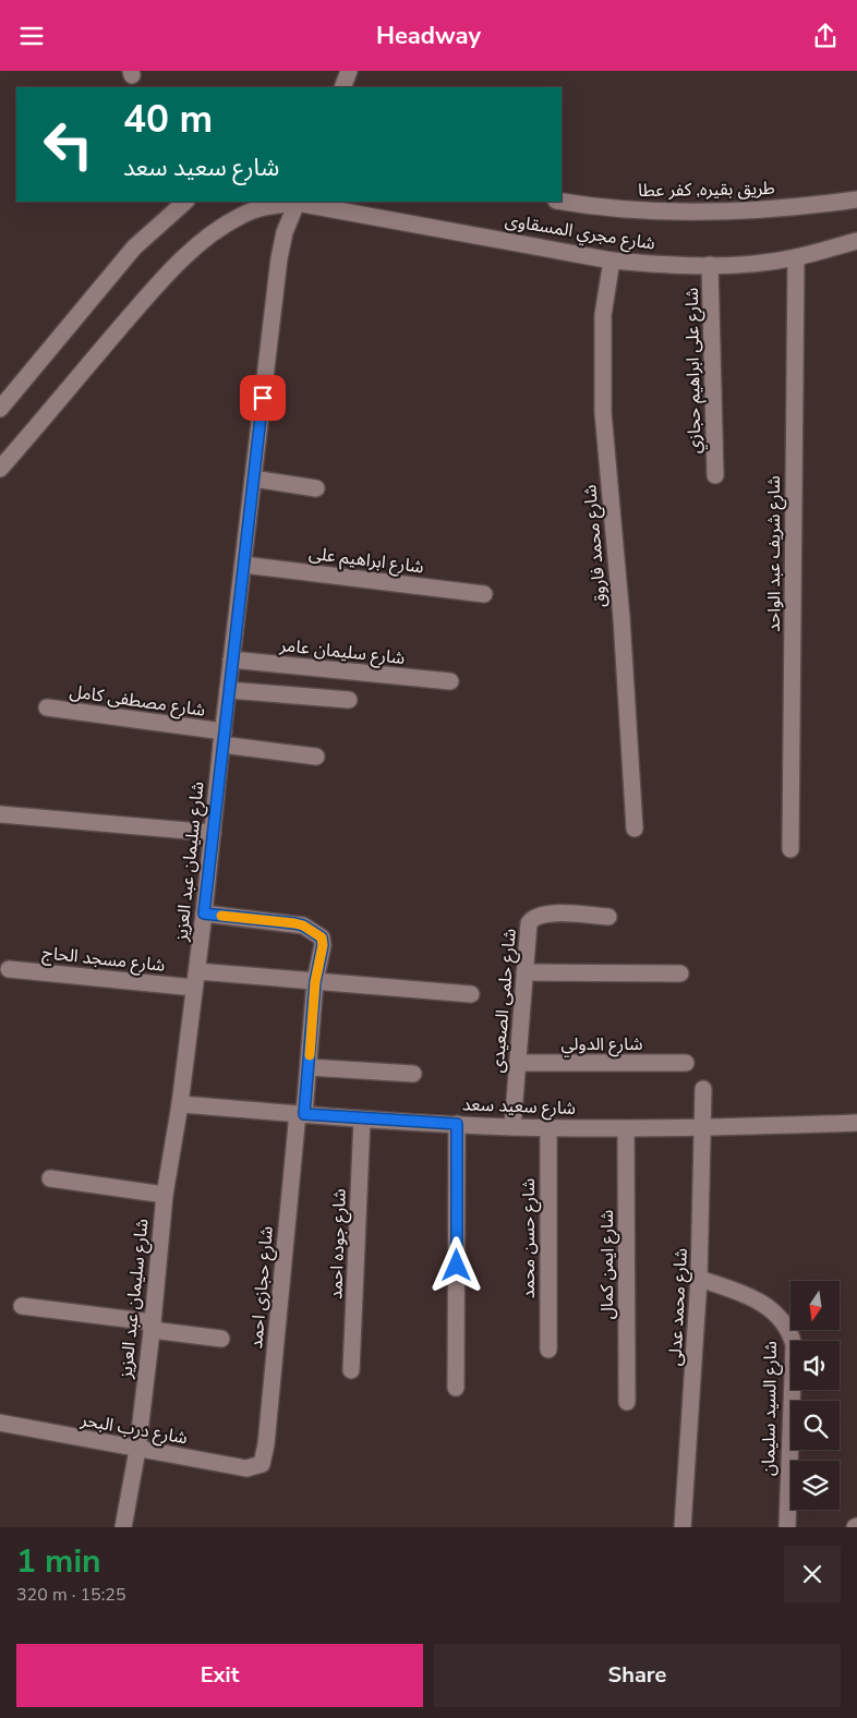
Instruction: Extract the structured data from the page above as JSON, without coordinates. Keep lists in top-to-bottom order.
{
  "streets": {
    "street": [
      "طريق بقيره, كفر عطا",
      "شارع مجري المسقاوى",
      "شارع على ابراهيم حجازي",
      "شارع محمد فاروق",
      "شارع شريف عبد الواحد",
      "شارع ابراهيم على",
      "شارع سليمان عامر",
      "شارع مصطفى كامل",
      "شارع سليمان عبد العزيز",
      "شارع مسجد الحاج",
      "شارع حلمى الصعيدى",
      "شارع الدولي",
      "شارع سعيد سعد",
      "شارع حسن محمد",
      "شارع جوده احمد",
      "شارع ايمن كمال",
      "شارع حجازى احمد",
      "شارع محمد عدلى",
      "شارع السيد سليمان",
      "شارع درب البحر"
    ]
  },
  "crossings": [
    ["شارع مجري المسقاوى", "شارع على ابراهيم حجازي"],
    ["شارع مجري المسقاوى", "شارع محمد فاروق"],
    ["شارع مجري المسقاوى", "شارع شريف عبد الواحد"],
    ["شارع مجري المسقاوى", "شارع سليمان عبد العزيز"],
    ["شارع ابراهيم على", "شارع سليمان عبد العزيز"],
    ["شارع سليمان عامر", "شارع سليمان عبد العزيز"],
    ["شارع مصطفى كامل", "شارع سليمان عبد العزيز"],
    ["شارع سليمان عبد العزيز", "شارع مسجد الحاج"],
    ["شارع سليمان عبد العزيز", "شارع سعيد سعد"],
    ["شارع سليمان عبد العزيز", "شارع حجازى احمد"],
    ["شارع سليمان عبد العزيز", "شارع درب البحر"],
    ["شارع مسجد الحاج", "شارع حجازى احمد"],
    ["شارع حلمى الصعيدى", "شارع الدولي"],
    ["شارع حلمى الصعيدى", "شارع سعيد سعد"],
    ["شارع سعيد سعد", "شارع حسن محمد"],
    ["شارع سعيد سعد", "شارع جوده احمد"],
    ["شارع سعيد سعد", "شارع ايمن كمال"],
    ["شارع سعيد سعد", "شارع حجازى احمد"],
    ["شارع سعيد سعد", "شارع محمد عدلى"],
    ["شارع حجازى احمد", "شارع درب البحر"],
    ["شارع محمد عدلى", "شارع السيد سليمان"]
  ],
  "north": "bottom",
  "page": {
    "header": "Headway",
    "turn": ["40 m", "شارع سعيد سعد"],
    "heading": ["1 min", "320 m · 15:25"],
    "buttons": ["Exit", "Share"]
  }
}
